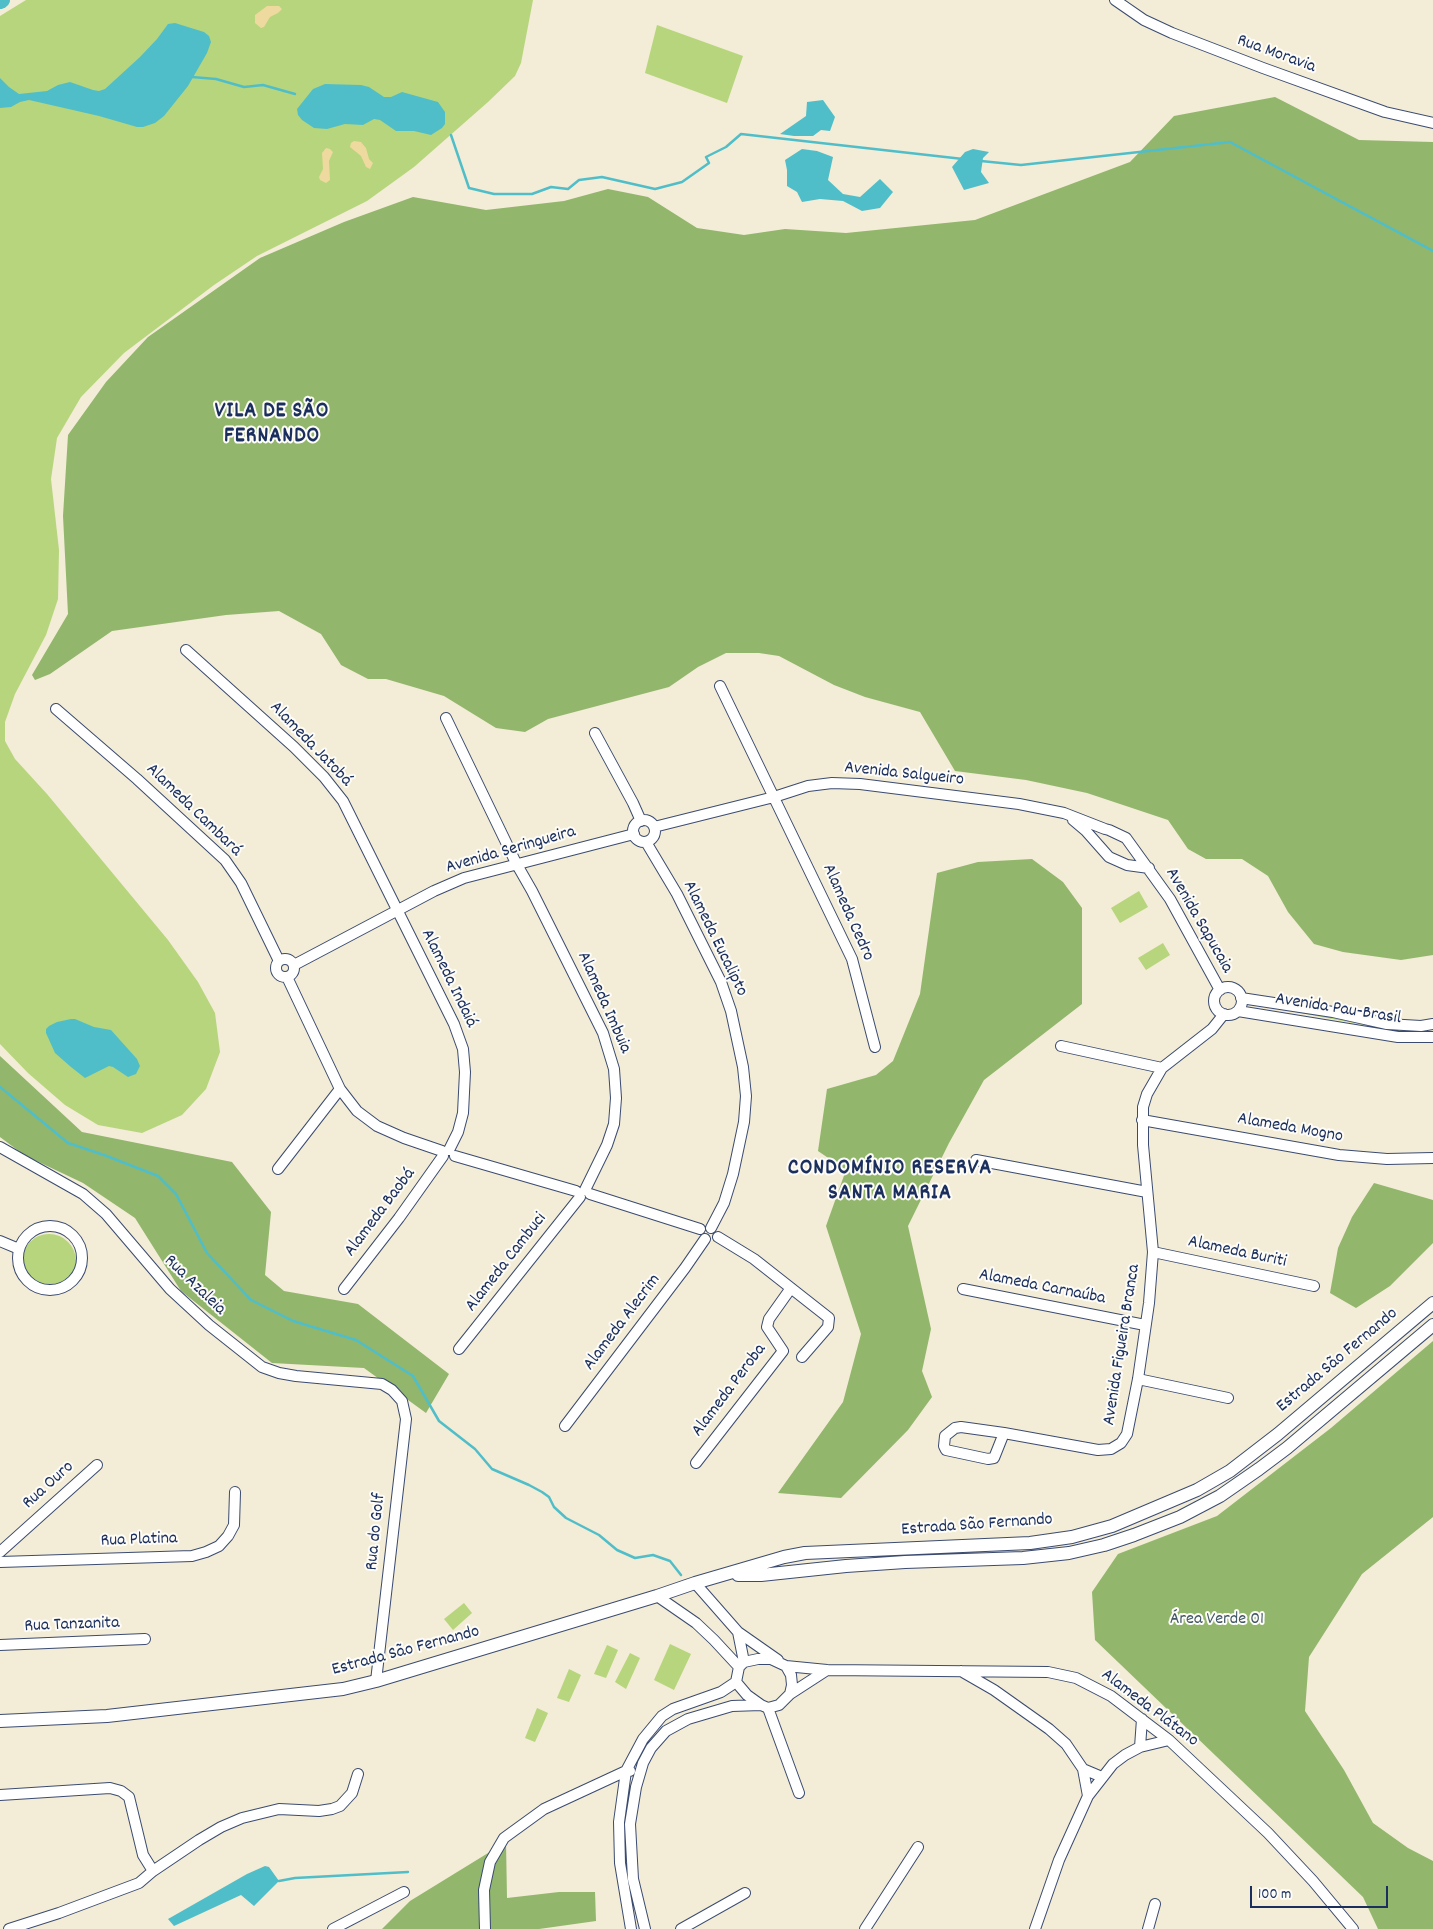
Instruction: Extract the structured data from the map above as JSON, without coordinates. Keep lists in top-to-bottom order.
{
  "streets": {
    "main road": ["Estrada São Fernando"],
    "street": [
      "Rua Moravia",
      "Alameda Jatobá",
      "Avenida Salgueiro",
      "Alameda Cambará",
      "Avenida Seringueira",
      "Alameda Cedro",
      "Avenida Sapucaia",
      "Alameda Eucalipto",
      "Alameda Indaiá",
      "Alameda Imbuia",
      "Avenida Pau-Brasil",
      "Alameda Mogno",
      "Alameda Baobá",
      "Alameda Buriti",
      "Alameda Cambuci",
      "Rua Azaleia",
      "Alameda Carnaúba",
      "Alameda Alecrim",
      "Avenida Figueira Branca",
      "Alameda Peroba",
      "Rua Ouro",
      "Rua do Golf",
      "Rua Platina",
      "Rua Tanzanita",
      "Alameda Plátano"
    ]
  },
  "crossings": [
    ["Alameda Jatobá", "Avenida Seringueira"],
    ["Alameda Jatobá", "Alameda Indaiá"],
    ["Avenida Salgueiro", "Avenida Seringueira"],
    ["Avenida Salgueiro", "Alameda Cedro"],
    ["Avenida Salgueiro", "Avenida Sapucaia"],
    ["Avenida Salgueiro", "Alameda Eucalipto"],
    ["Alameda Cambará", "Avenida Seringueira"],
    ["Avenida Seringueira", "Alameda Eucalipto"],
    ["Avenida Seringueira", "Alameda Indaiá"],
    ["Avenida Seringueira", "Alameda Imbuia"],
    ["Avenida Sapucaia", "Avenida Pau-Brasil"],
    ["Avenida Sapucaia", "Avenida Figueira Branca"],
    ["Alameda Indaiá", "Alameda Baobá"],
    ["Alameda Imbuia", "Alameda Cambuci"],
    ["Avenida Pau-Brasil", "Avenida Figueira Branca"],
    ["Alameda Mogno", "Avenida Figueira Branca"],
    ["Alameda Buriti", "Avenida Figueira Branca"],
    ["Rua Azaleia", "Rua do Golf"],
    ["Alameda Carnaúba", "Avenida Figueira Branca"],
    ["Estrada São Fernando", "Rua do Golf"]
  ],
  "districts": ["VILA DE SÃO FERNANDO", "CONDOMÍNIO RESERVA SANTA MARIA"],
  "parks": ["Área Verde 01"],
  "scale_bar": "100 m"
}
